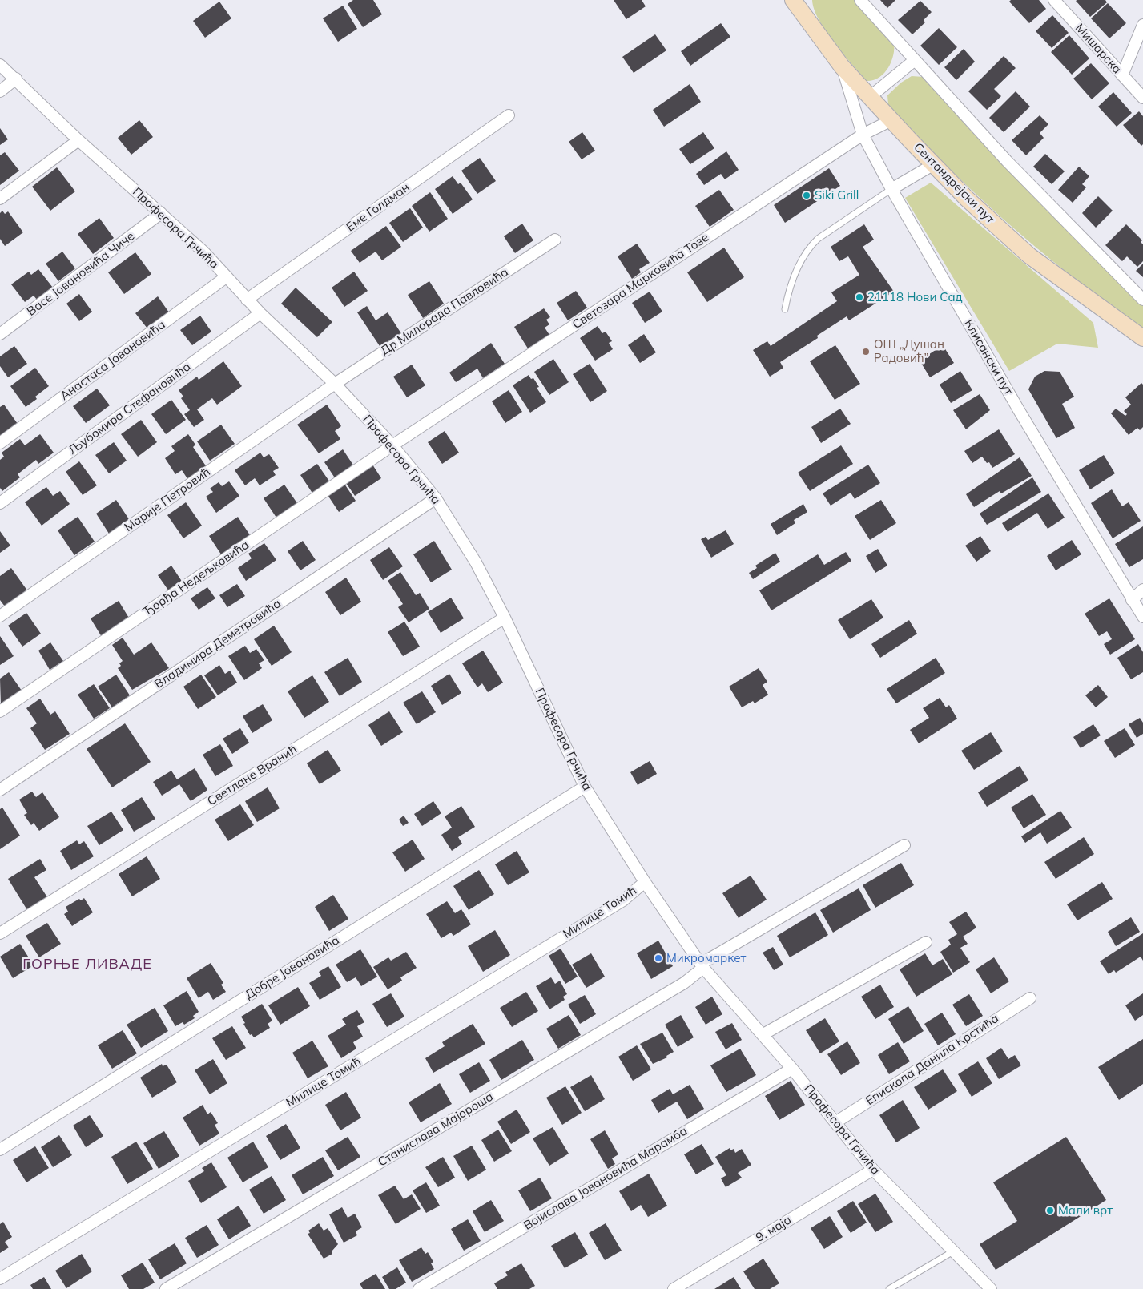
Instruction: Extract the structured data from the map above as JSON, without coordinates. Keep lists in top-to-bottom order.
{
  "streets": {
    "main road": ["Сентандрејски пут"],
    "street": [
      "Мишарска",
      "Еме Голдман",
      "Професора Грчића",
      "Васе Јовановића Чиче",
      "Светозара Марковића Тозе",
      "Др Милорада Павловића",
      "Клисански пут",
      "Анастаса Јовановића",
      "Љубомира Стефановића",
      "Марије Петровић",
      "Ђорђа Недељковића",
      "Владимира Деметровића",
      "Светлане Вранић",
      "Милице Томић",
      "Добре Јовановића",
      "Епископа Данила Крстића",
      "Станислава Мајороша",
      "Војислава Јовановића Марамба",
      "9. маја"
    ]
  },
  "crossings": [
    ["Сентандрејски пут", "Светозара Марковића Тозе"],
    ["Сентандрејски пут", "Клисански пут"],
    ["Еме Голдман", "Професора Грчића"],
    ["Професора Грчића", "Васе Јовановића Чиче"],
    ["Професора Грчића", "Светозара Марковића Тозе"],
    ["Професора Грчића", "Др Милорада Павловића"],
    ["Професора Грчића", "Анастаса Јовановића"],
    ["Професора Грчића", "Љубомира Стефановића"],
    ["Професора Грчића", "Марије Петровић"],
    ["Професора Грчића", "Ђорђа Недељковића"],
    ["Професора Грчића", "Владимира Деметровића"],
    ["Професора Грчића", "Светлане Вранић"],
    ["Професора Грчића", "Милице Томић"],
    ["Професора Грчића", "Добре Јовановића"],
    ["Професора Грчића", "Епископа Данила Крстића"],
    ["Професора Грчића", "Станислава Мајороша"],
    ["Професора Грчића", "Војислава Јовановића Марамба"],
    ["Професора Грчића", "9. маја"],
    ["Светозара Марковића Тозе", "Клисански пут"],
    ["Светозара Марковића Тозе", "Ђорђа Недељковића"],
    ["Др Милорада Павловића", "Марије Петровић"]
  ],
  "districts": ["ГОРЊЕ ЛИВАДЕ"],
  "places": [
    "Siki Grill",
    "21118 Нови Сад",
    "ОШ „Душан Радовић”",
    "Микромаркет",
    "Мали врт"
  ]
}
